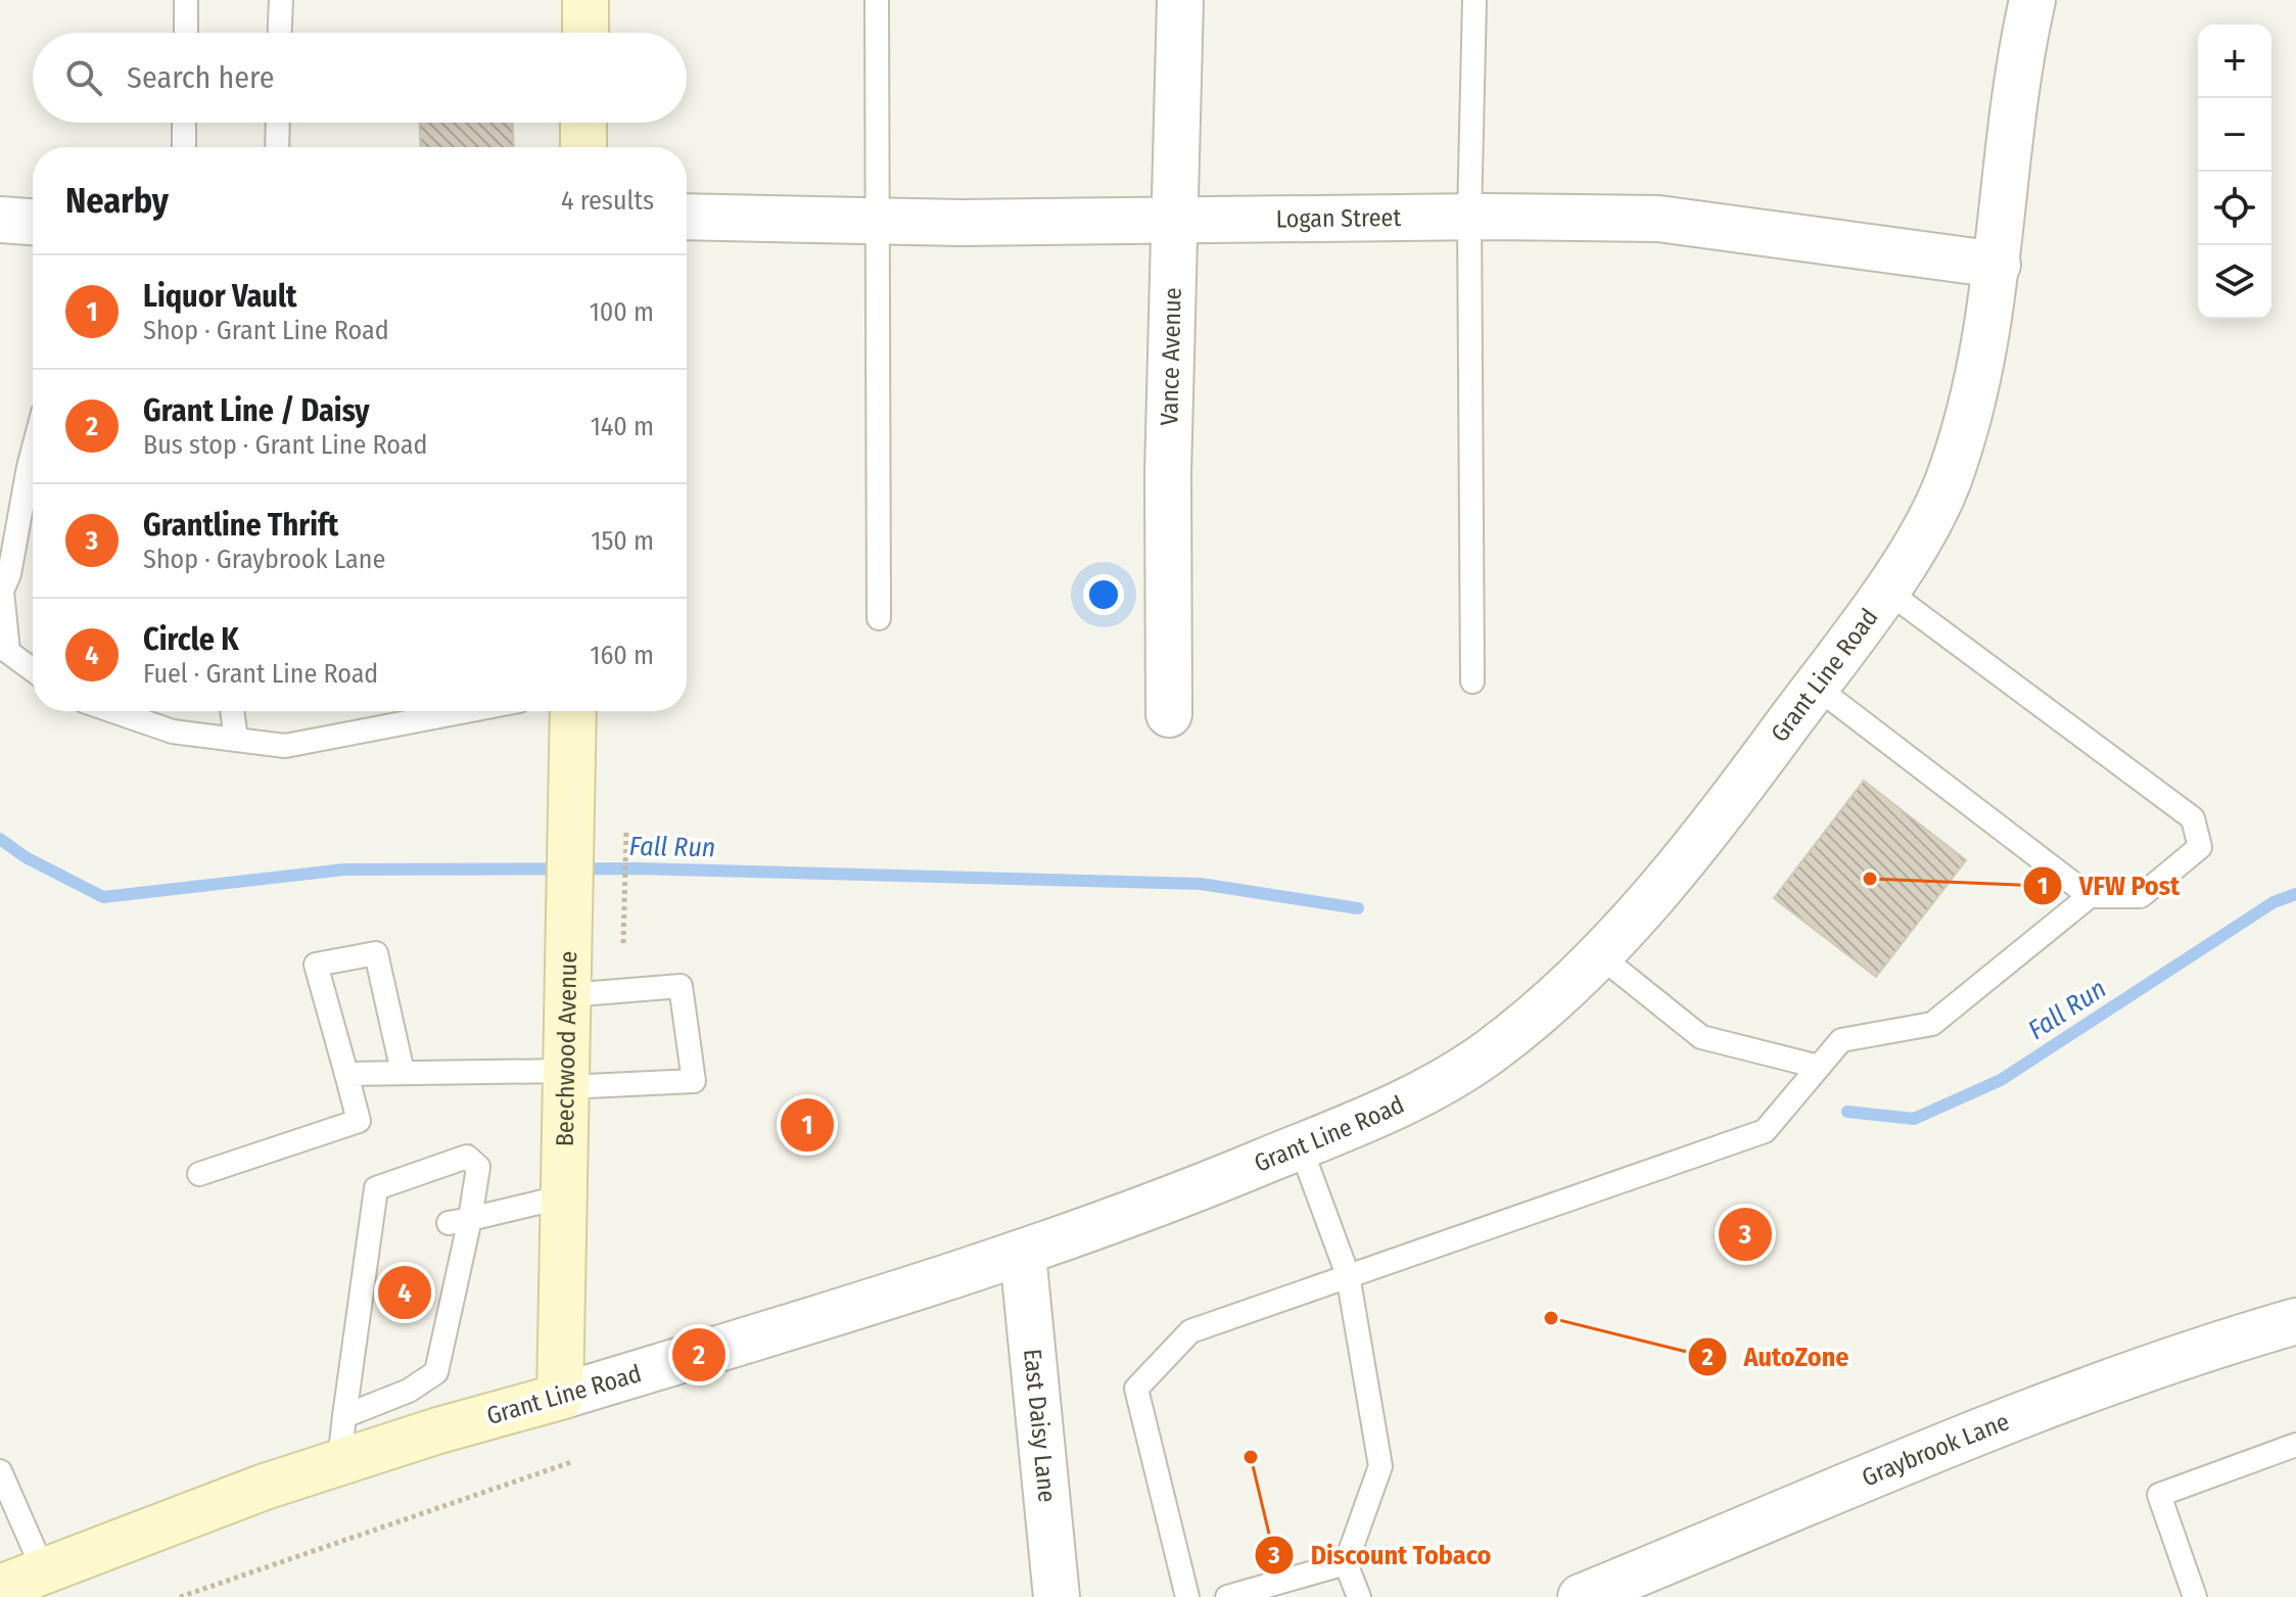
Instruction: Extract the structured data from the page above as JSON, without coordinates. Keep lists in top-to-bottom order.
{
  "streets": {
    "main road": ["Grant Line Road", "Beechwood Avenue"],
    "street": [
      "Logan Street",
      "Vance Avenue",
      "East Daisy Lane",
      "Graybrook Lane"
    ]
  },
  "crossings": [
    ["Logan Street", "Vance Avenue"],
    ["Logan Street", "Grant Line Road"],
    ["Grant Line Road", "Beechwood Avenue"],
    ["Grant Line Road", "East Daisy Lane"]
  ],
  "water": ["Fall Run"],
  "places": ["VFW Post", "AutoZone", "Discount Tobaco"],
  "page": {
    "map_buttons": ["+", "−"],
    "search": "Search here",
    "heading": ["Nearby", "4 results"],
    "list": [
      {
        "mark": "1",
        "name": "Liquor Vault",
        "note": "Shop · Grant Line Road",
        "value": "100 m"
      },
      {
        "mark": "2",
        "name": "Grant Line / Daisy",
        "note": "Bus stop · Grant Line Road",
        "value": "140 m"
      },
      {
        "mark": "3",
        "name": "Grantline Thrift",
        "note": "Shop · Graybrook Lane",
        "value": "150 m"
      },
      {
        "mark": "4",
        "name": "Circle K",
        "note": "Fuel · Grant Line Road",
        "value": "160 m"
      }
    ],
    "pins": [
      "1",
      "3",
      "4",
      "2"
    ]
  }
}
